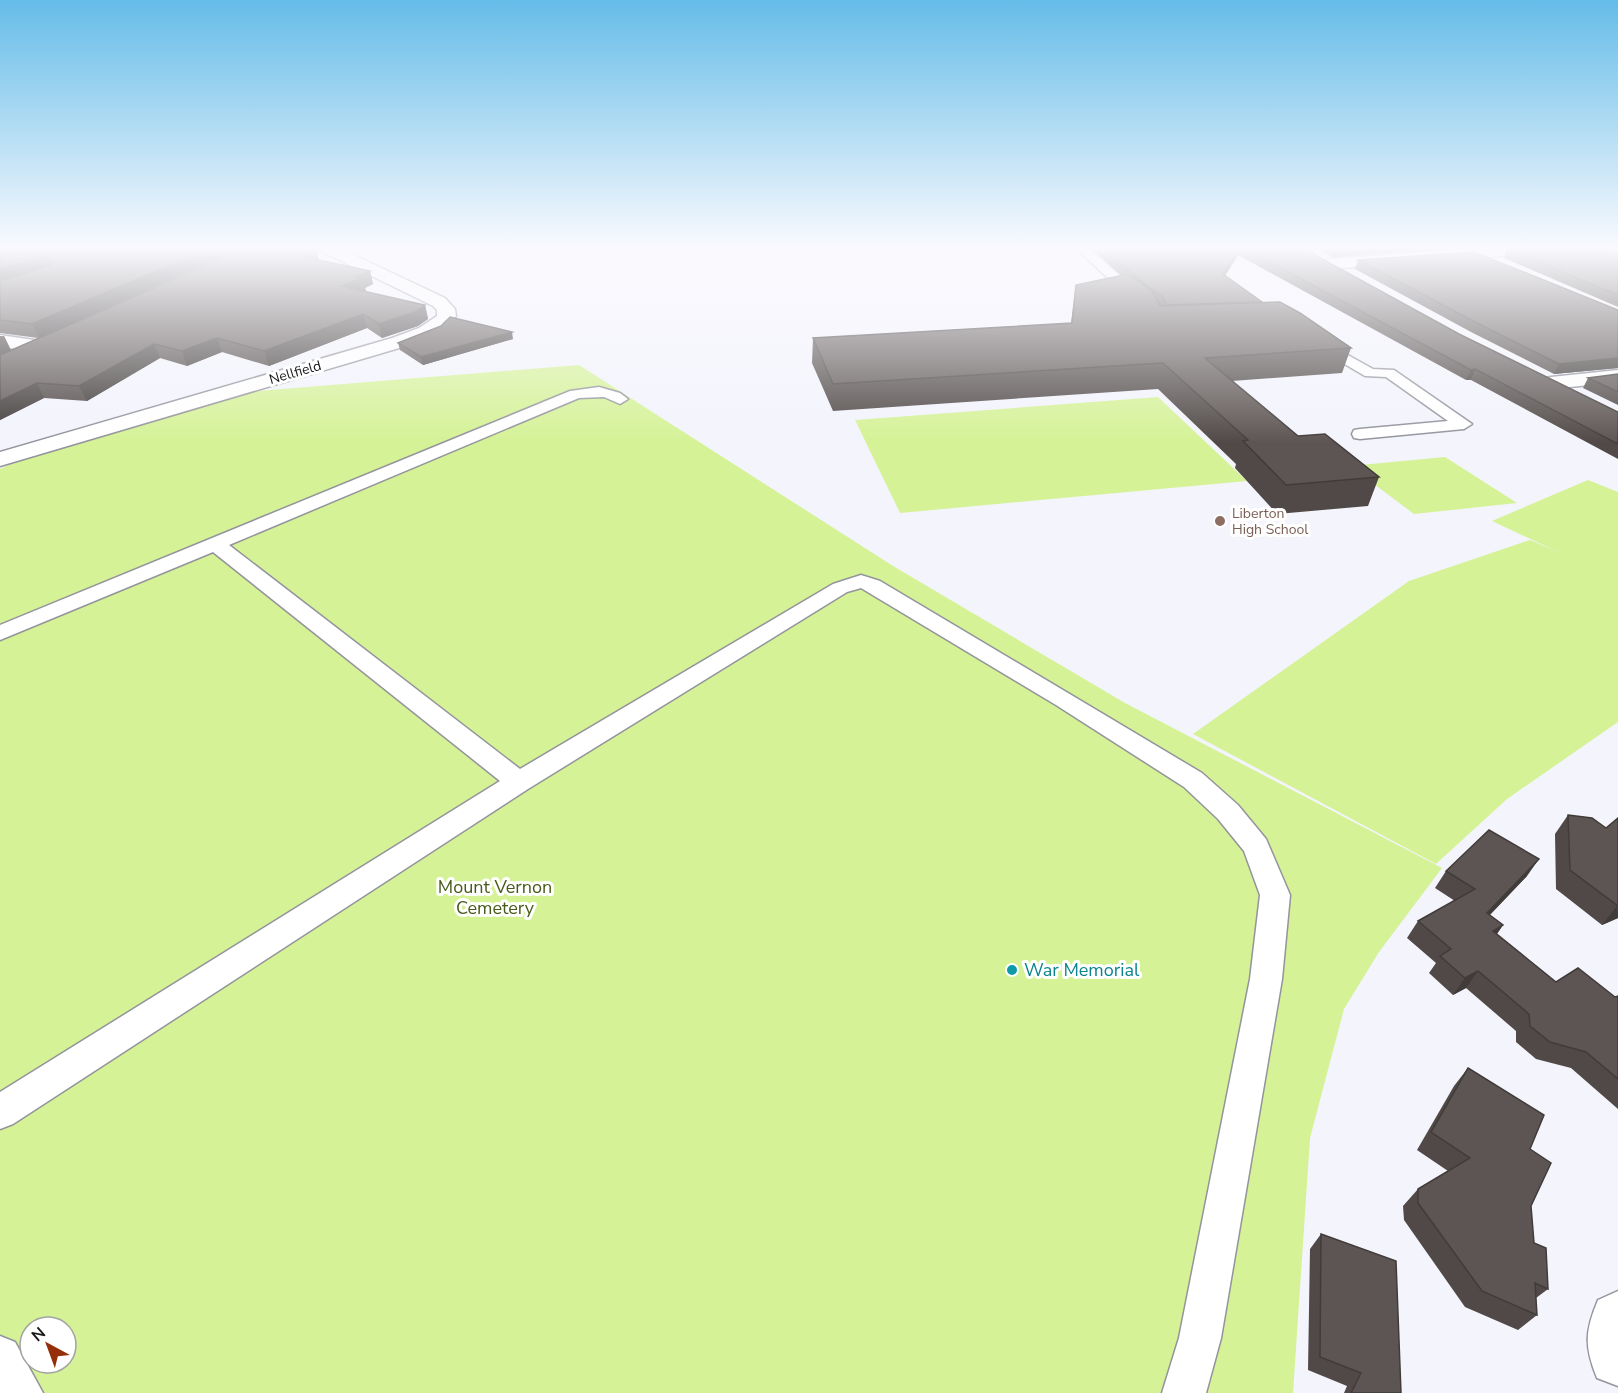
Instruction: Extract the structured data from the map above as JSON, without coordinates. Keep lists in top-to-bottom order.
{
  "streets": {
    "street": ["Nellfield"]
  },
  "parks": ["Mount Vernon Cemetery"],
  "places": ["Liberton High School", "War Memorial"],
  "north": "top left"
}
